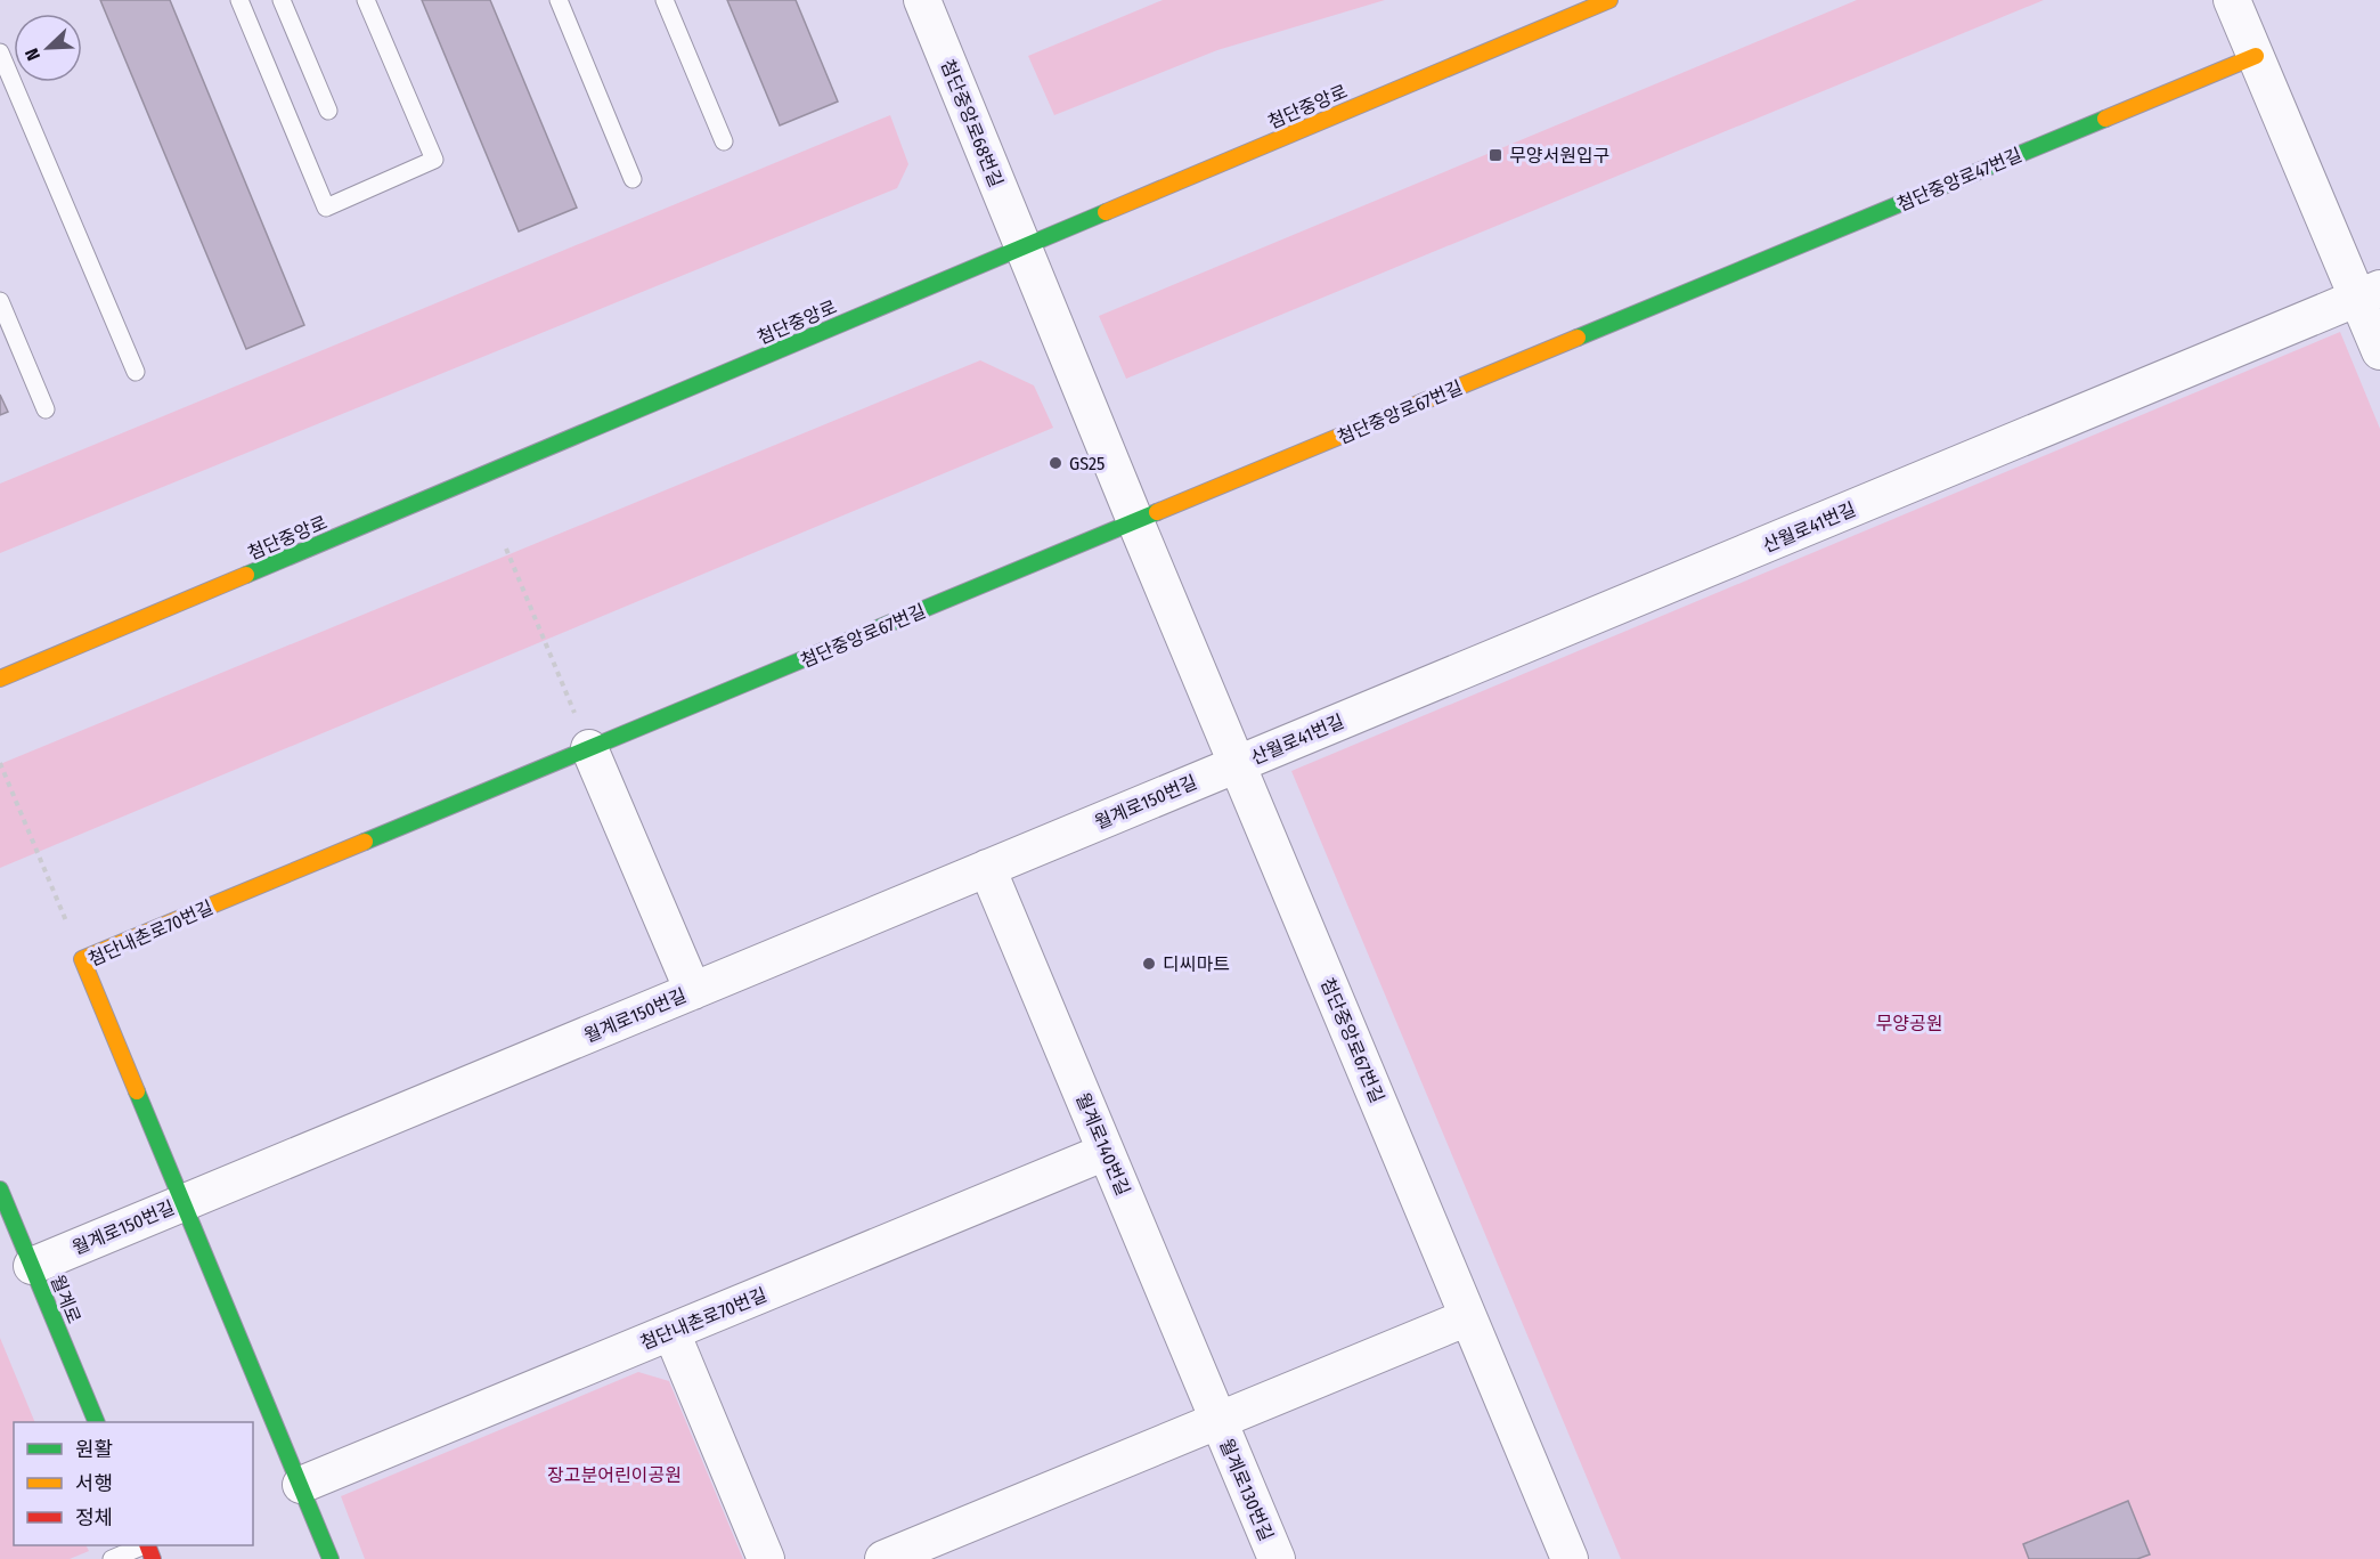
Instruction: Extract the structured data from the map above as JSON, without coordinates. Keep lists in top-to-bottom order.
{
  "streets": {
    "street": [
      "첨단중앙로",
      "첨단중앙로68번길",
      "첨단중앙로47번길",
      "첨단중앙로67번길",
      "산월로41번길",
      "월계로150번길",
      "첨단내촌로70번길",
      "월계로140번길",
      "월계로",
      "월계로130번길"
    ]
  },
  "crossings": [
    ["첨단중앙로", "첨단중앙로68번길"],
    ["첨단중앙로", "첨단중앙로67번길"],
    ["첨단중앙로68번길", "첨단중앙로67번길"],
    ["첨단중앙로47번길", "첨단중앙로67번길"],
    ["첨단중앙로67번길", "산월로41번길"],
    ["첨단중앙로67번길", "월계로150번길"],
    ["첨단중앙로67번길", "첨단내촌로70번길"],
    ["산월로41번길", "월계로150번길"],
    ["월계로150번길", "첨단내촌로70번길"],
    ["월계로150번길", "월계로140번길"],
    ["월계로150번길", "월계로"],
    ["첨단내촌로70번길", "월계로140번길"],
    ["월계로140번길", "월계로130번길"]
  ],
  "parks": ["무양공원", "장고분어린이공원"],
  "places": {
    "transit": ["무양서원입구"],
    "other": ["GS25", "디씨마트"]
  },
  "legend": ["원활", "서행", "정체"],
  "north": "bottom left"
}
